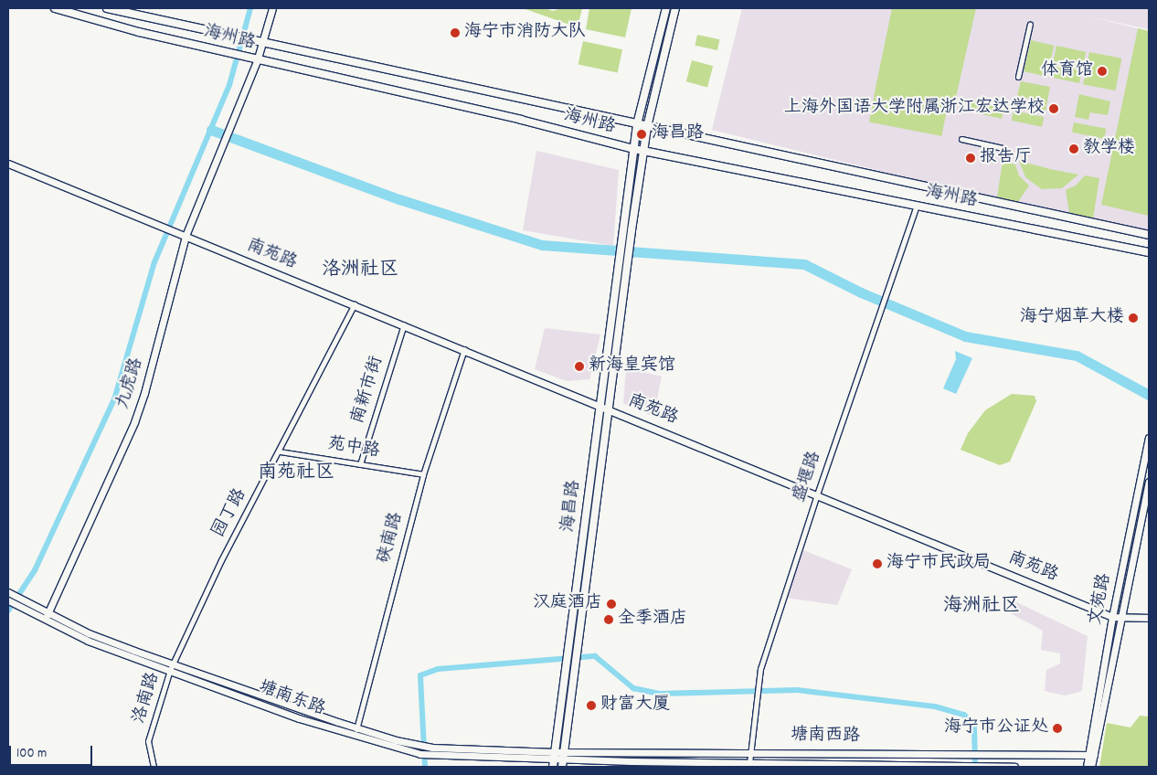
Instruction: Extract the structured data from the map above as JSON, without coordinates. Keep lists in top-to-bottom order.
{
  "streets": {
    "main road": [
      "海州路",
      "南苑路",
      "九虎路",
      "海昌路",
      "文苑路",
      "塘南东路",
      "塘南西路"
    ],
    "street": [
      "南新市街",
      "苑中路",
      "盛堰路",
      "园丁路",
      "硖南路",
      "洛南路"
    ]
  },
  "crossings": [
    ["海州路", "九虎路"],
    ["海州路", "盛堰路"],
    ["海州路", "海昌路"],
    ["南苑路", "九虎路"],
    ["南苑路", "南新市街"],
    ["南苑路", "盛堰路"],
    ["南苑路", "海昌路"],
    ["南苑路", "园丁路"],
    ["南苑路", "硖南路"],
    ["南苑路", "文苑路"],
    ["九虎路", "塘南东路"],
    ["南新市街", "苑中路"],
    ["苑中路", "园丁路"],
    ["苑中路", "硖南路"],
    ["盛堰路", "塘南西路"],
    ["海昌路", "塘南东路"],
    ["海昌路", "塘南西路"],
    ["园丁路", "洛南路"],
    ["园丁路", "塘南东路"],
    ["硖南路", "塘南东路"],
    ["文苑路", "塘南西路"],
    ["洛南路", "塘南东路"],
    ["塘南东路", "塘南西路"]
  ],
  "districts": ["洛洲社区", "南苑社区", "海洲社区"],
  "places": [
    "海宁市消防大队",
    "体育馆",
    "上海外国语大学附属浙江宏达学校",
    "海昌路",
    "教学楼",
    "报告厅",
    "海宁烟草大楼",
    "新海皇宾馆",
    "海宁市民政局",
    "汉庭酒店",
    "全季酒店",
    "财富大厦",
    "海宁市公证处"
  ],
  "scale_bar": "100 m"
}
